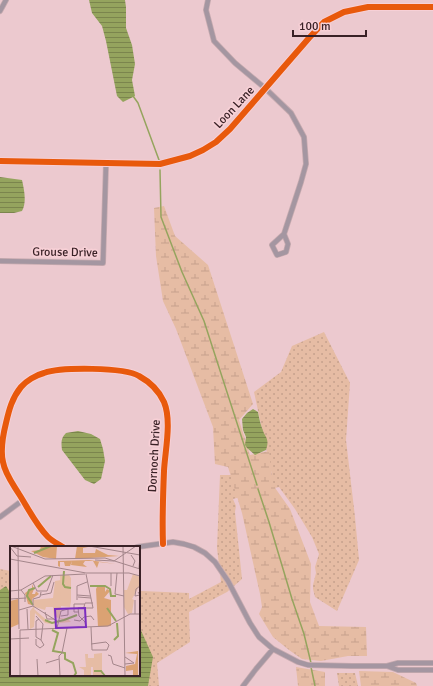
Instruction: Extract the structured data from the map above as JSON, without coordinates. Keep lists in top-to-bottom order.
{
  "streets": {
    "street": ["Loon Lane", "Grouse Drive", "Dornoch Drive"]
  },
  "crossings": [
    ["Loon Lane", "Grouse Drive"]
  ],
  "scale_bar": "100 m"
}
